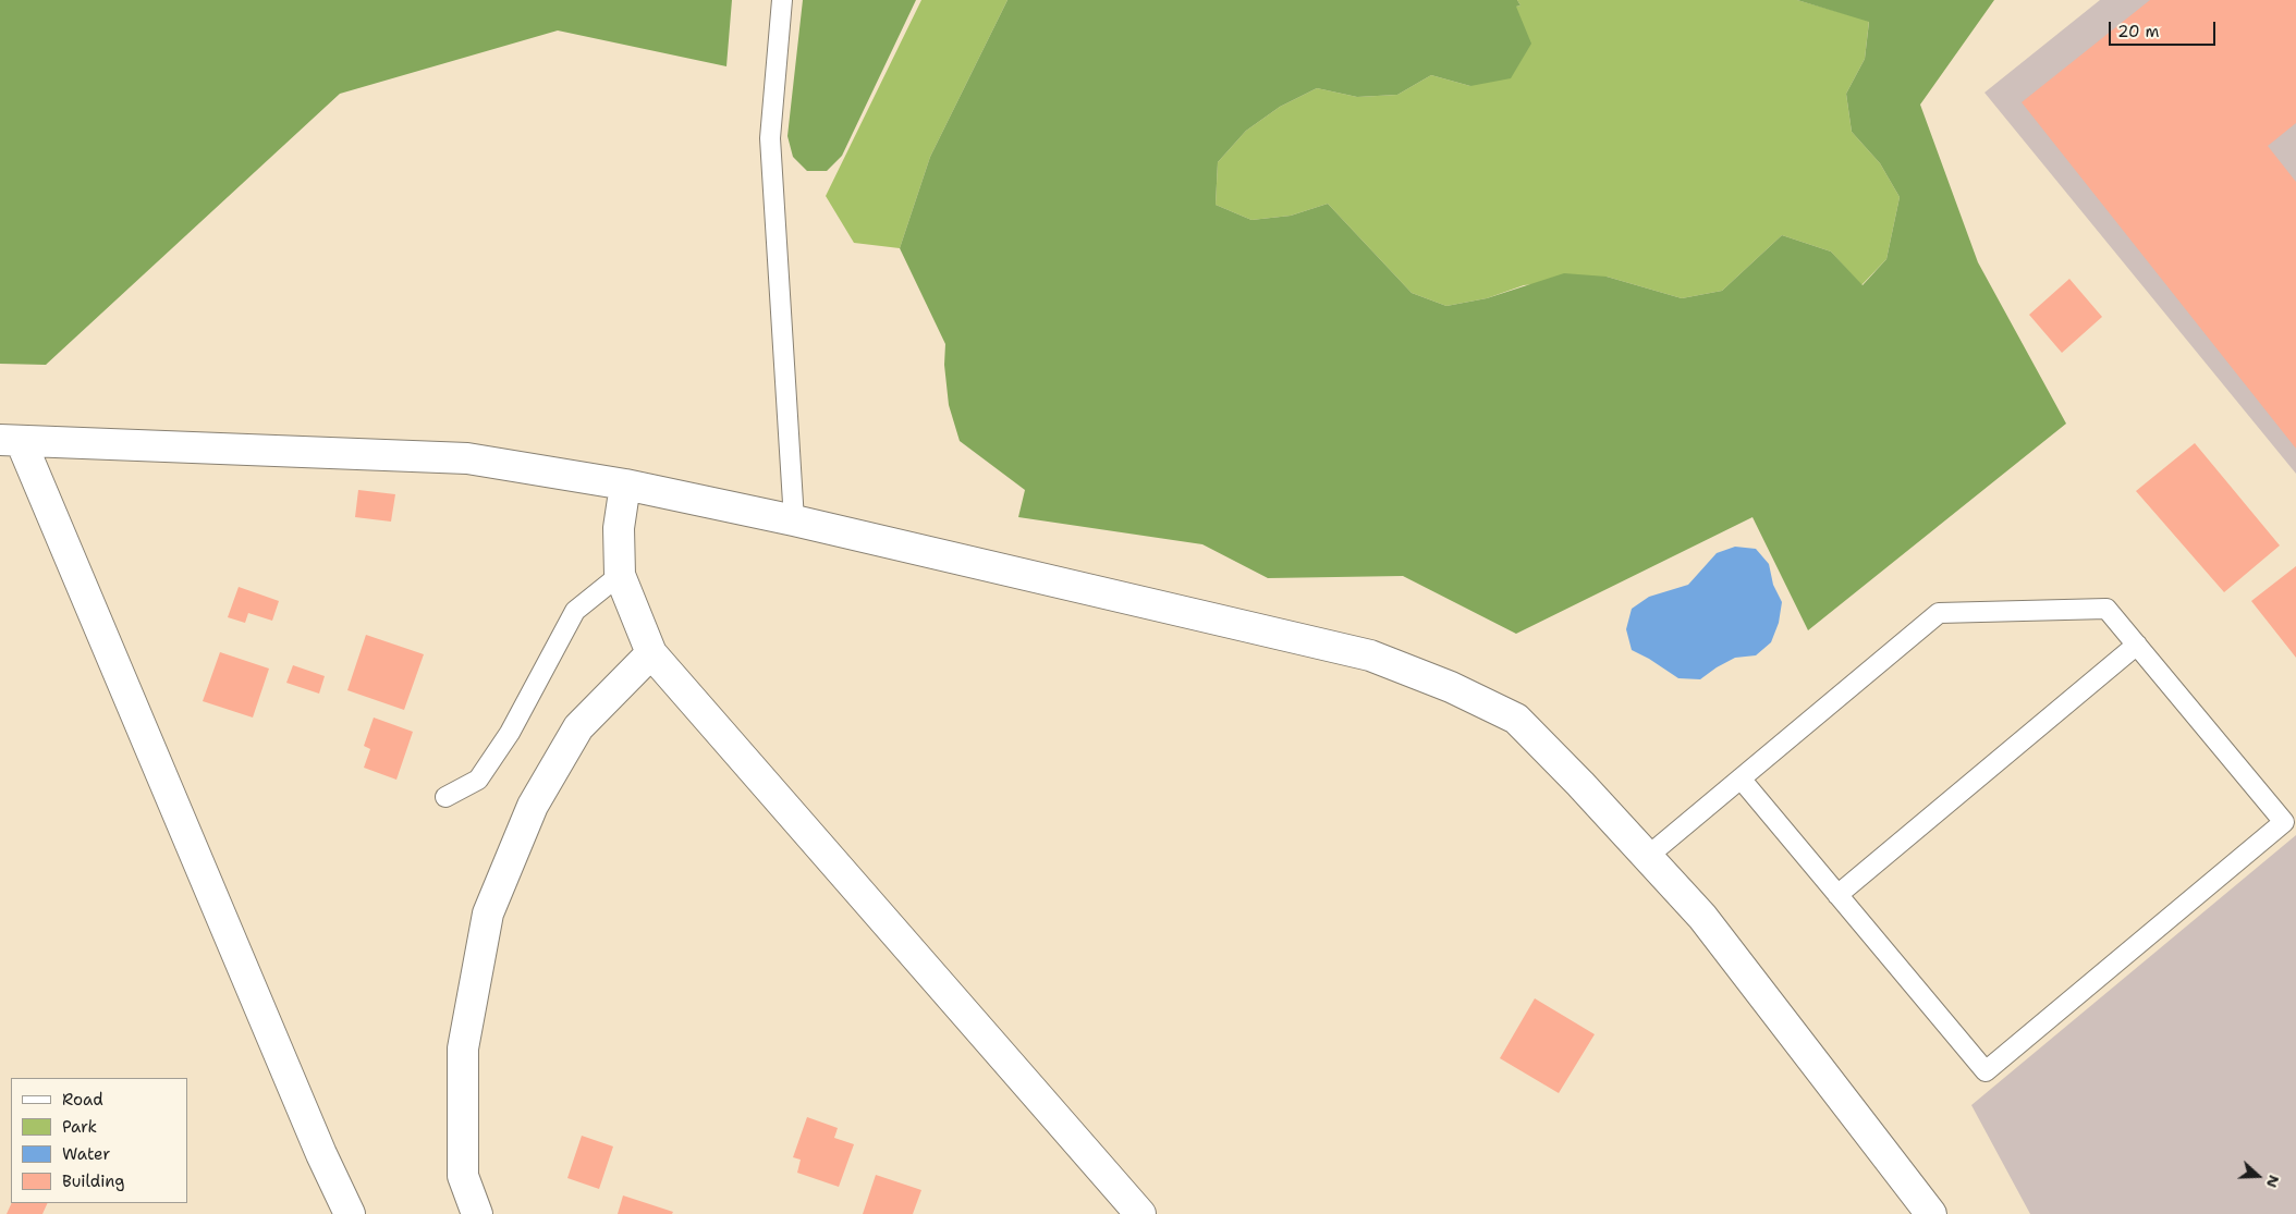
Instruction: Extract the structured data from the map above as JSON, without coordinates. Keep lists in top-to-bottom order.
{
  "legend": [
    "Road",
    "Park",
    "Water",
    "Building"
  ],
  "scale_bar": "20 m",
  "north": "right"
}
